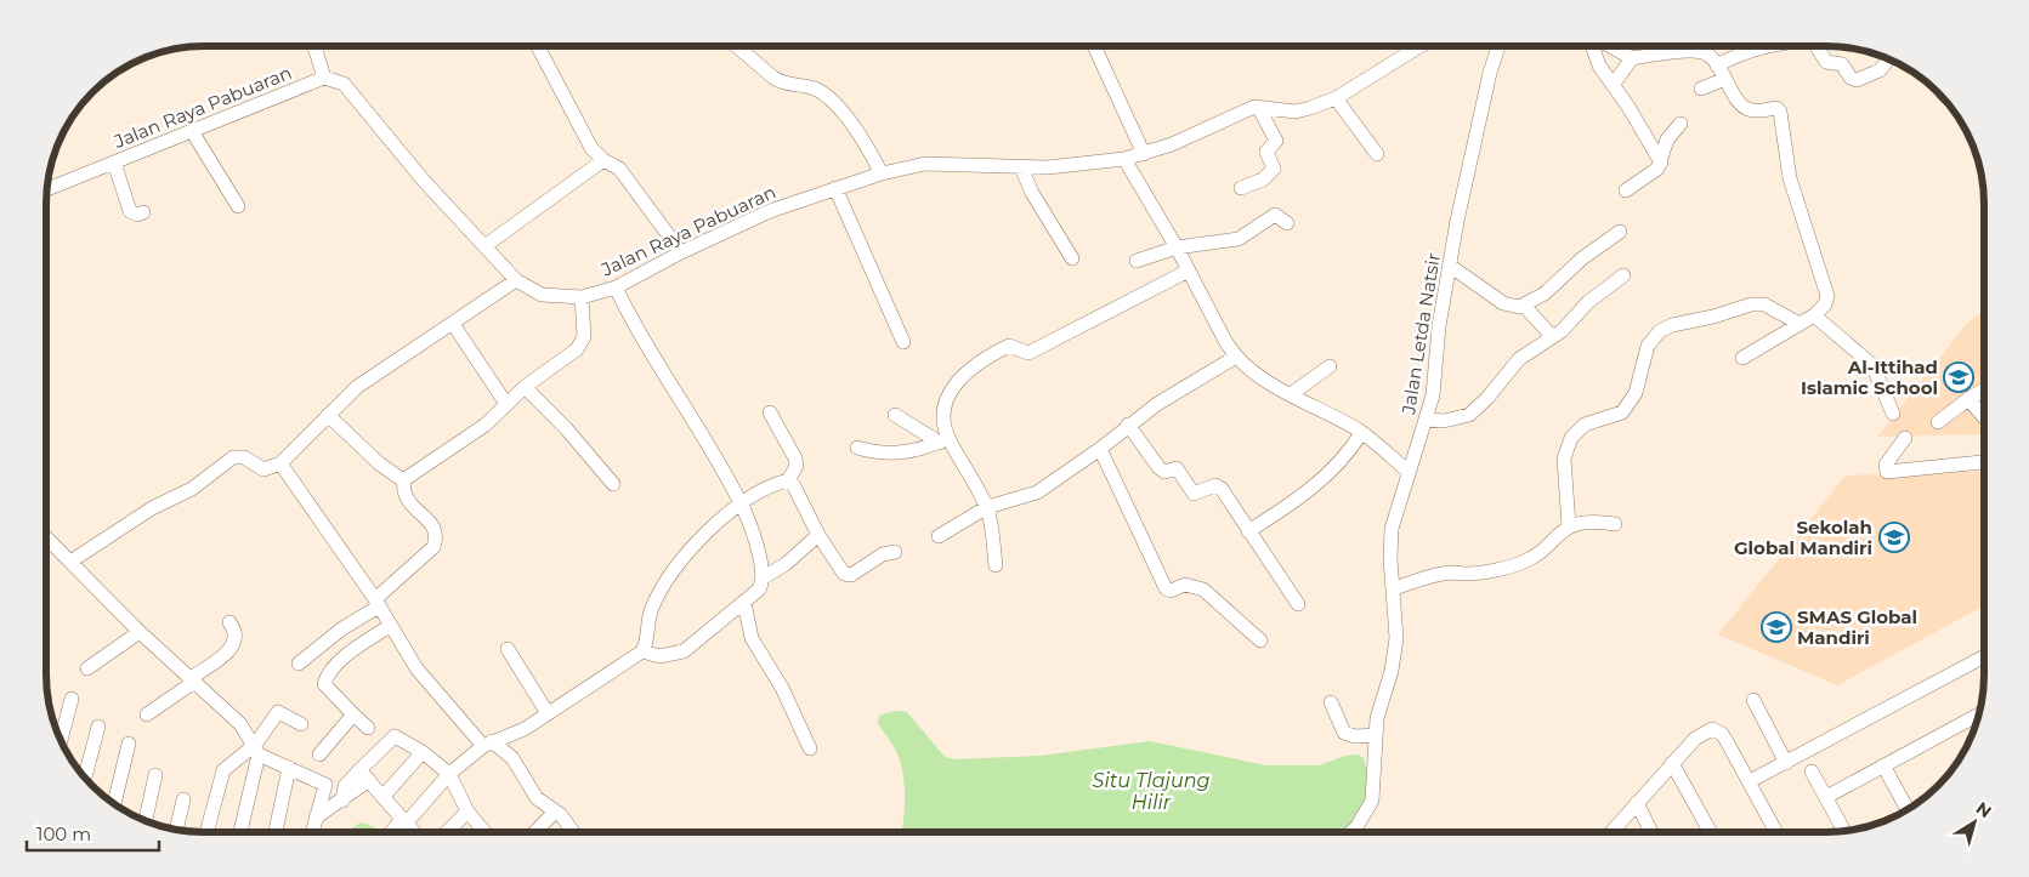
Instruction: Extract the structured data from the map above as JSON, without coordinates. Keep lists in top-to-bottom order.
{
  "streets": {
    "street": ["Jalan Raya Pabuaran", "Jalan Letda Natsir"]
  },
  "water": ["Situ Tlajung Hilir"],
  "places": {
    "school or university": ["Al-Ittihad Islamic School", "Sekolah Global Mandiri", "SMAS Global Mandiri"]
  },
  "scale_bar": "100 m",
  "north": "top right"
}
